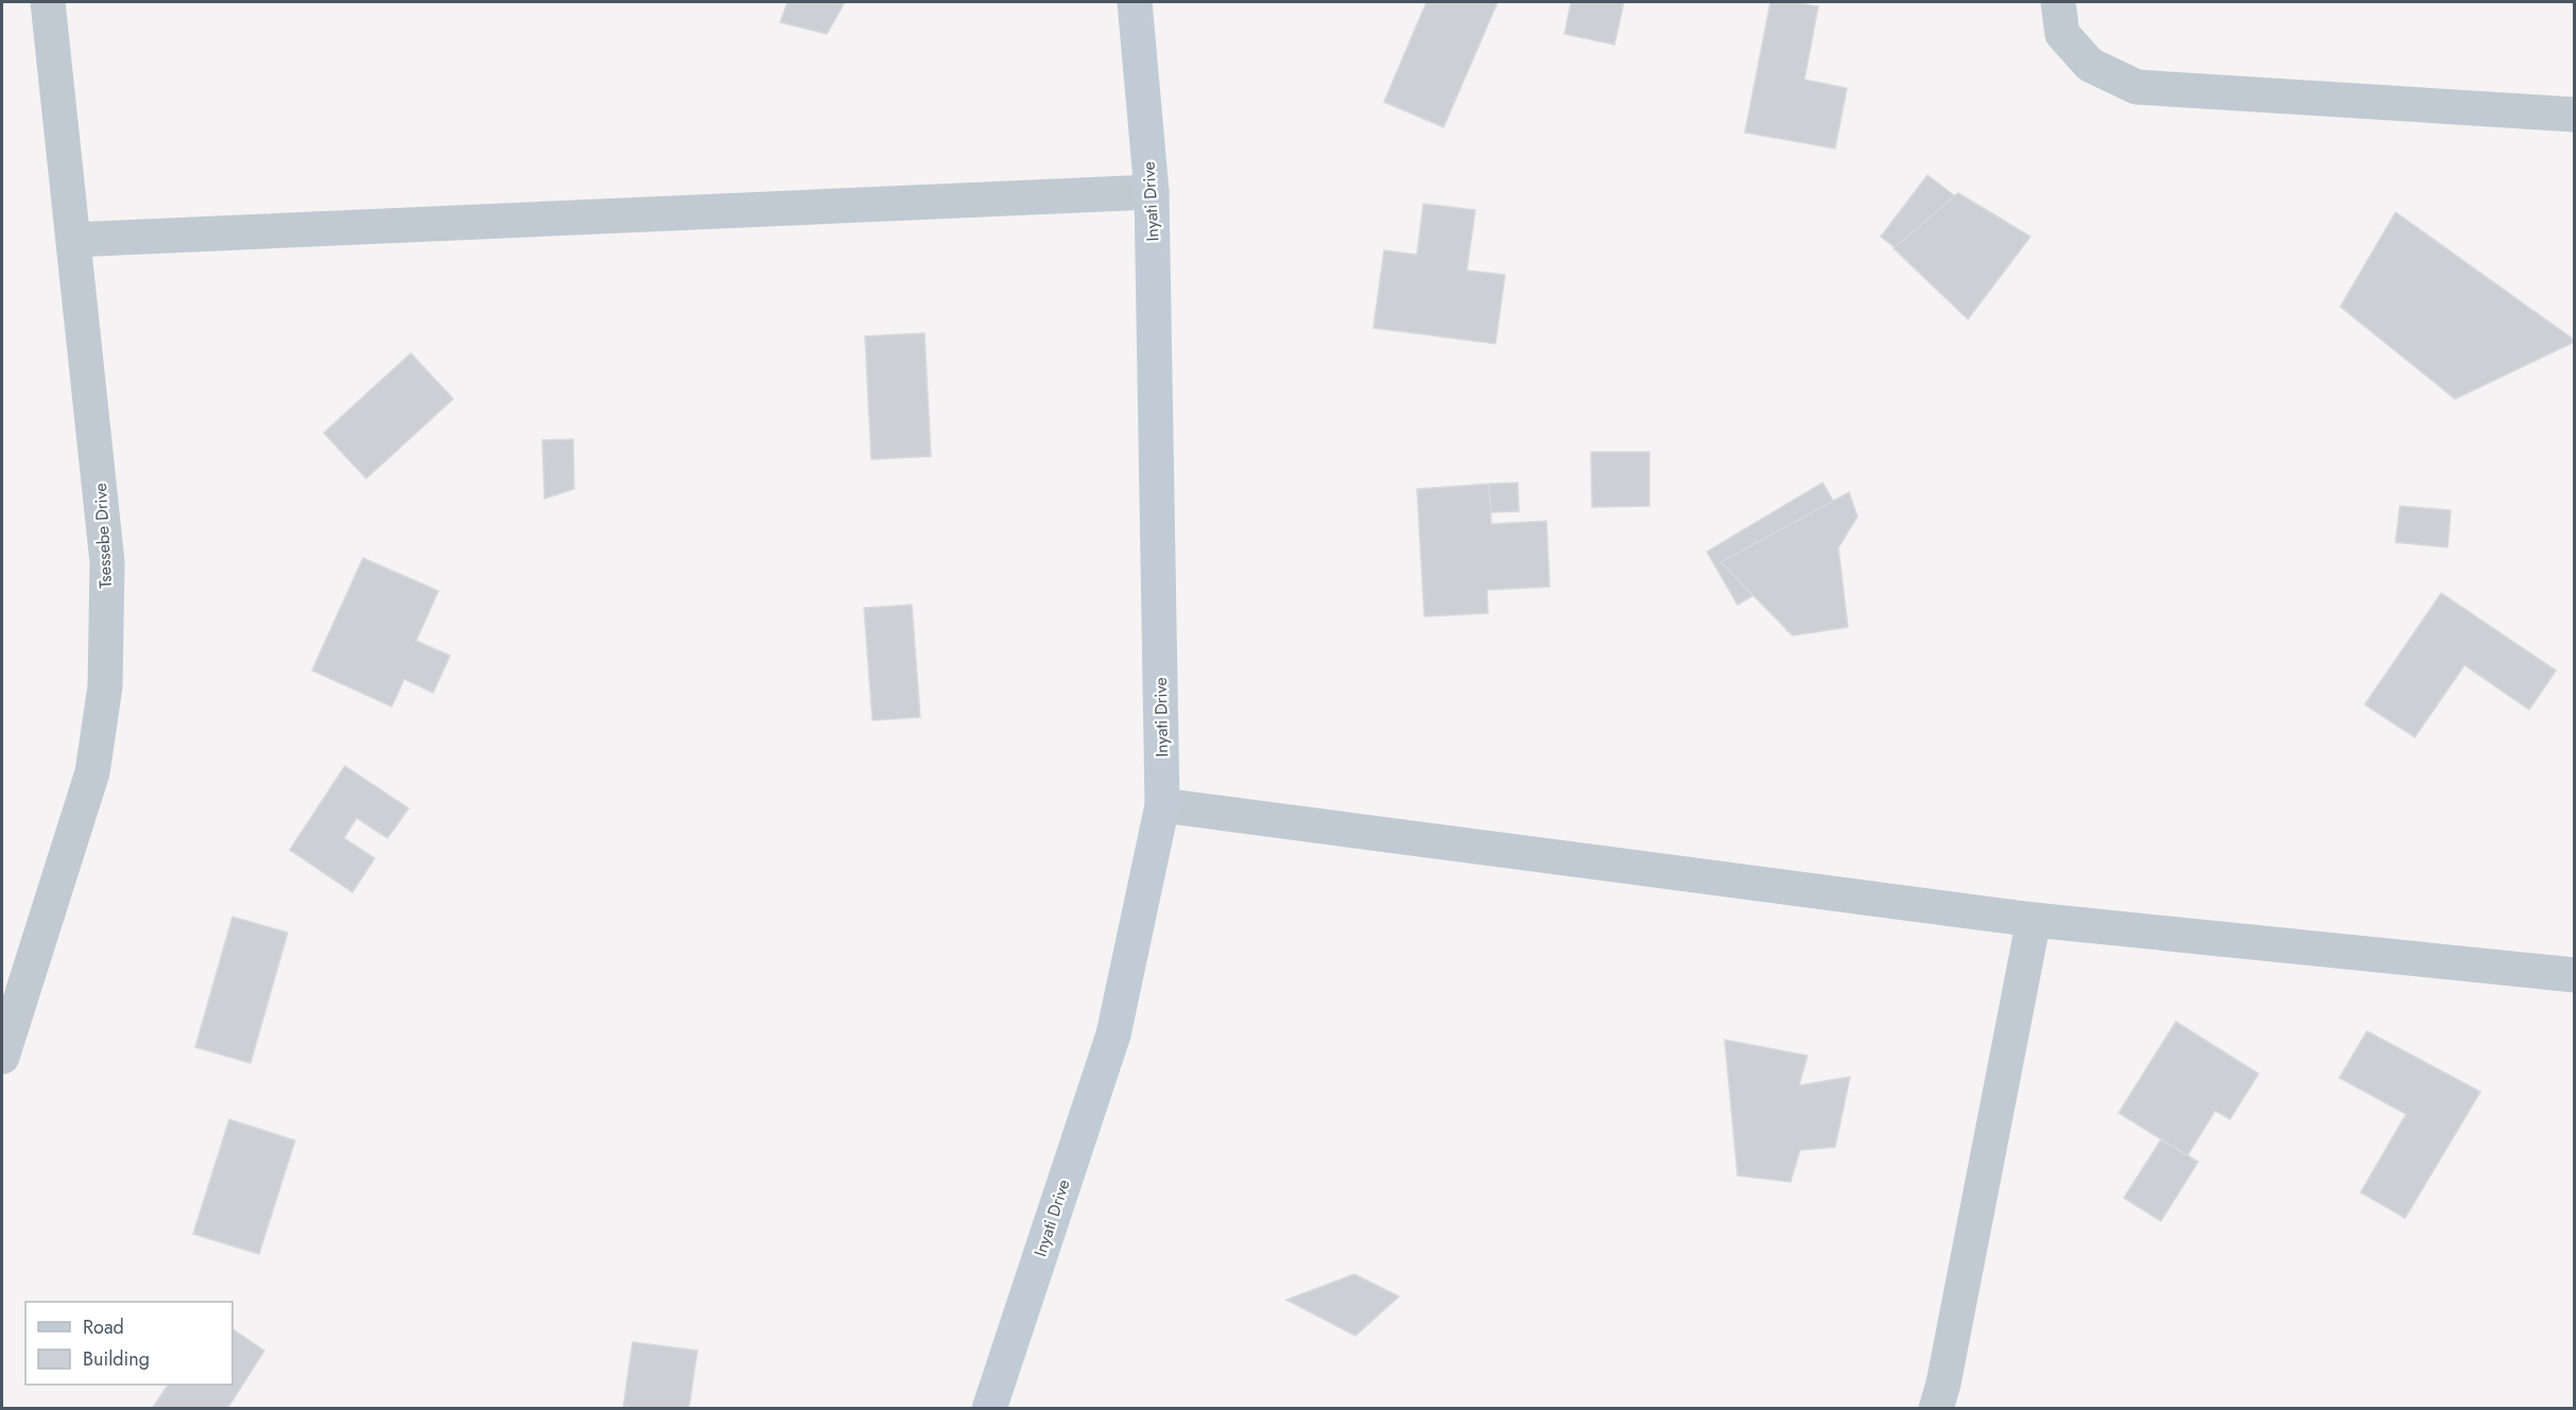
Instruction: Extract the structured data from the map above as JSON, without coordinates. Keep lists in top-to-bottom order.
{
  "streets": {
    "street": ["Inyati Drive", "Tsessebe Drive"]
  },
  "legend": ["Road", "Building"]
}
